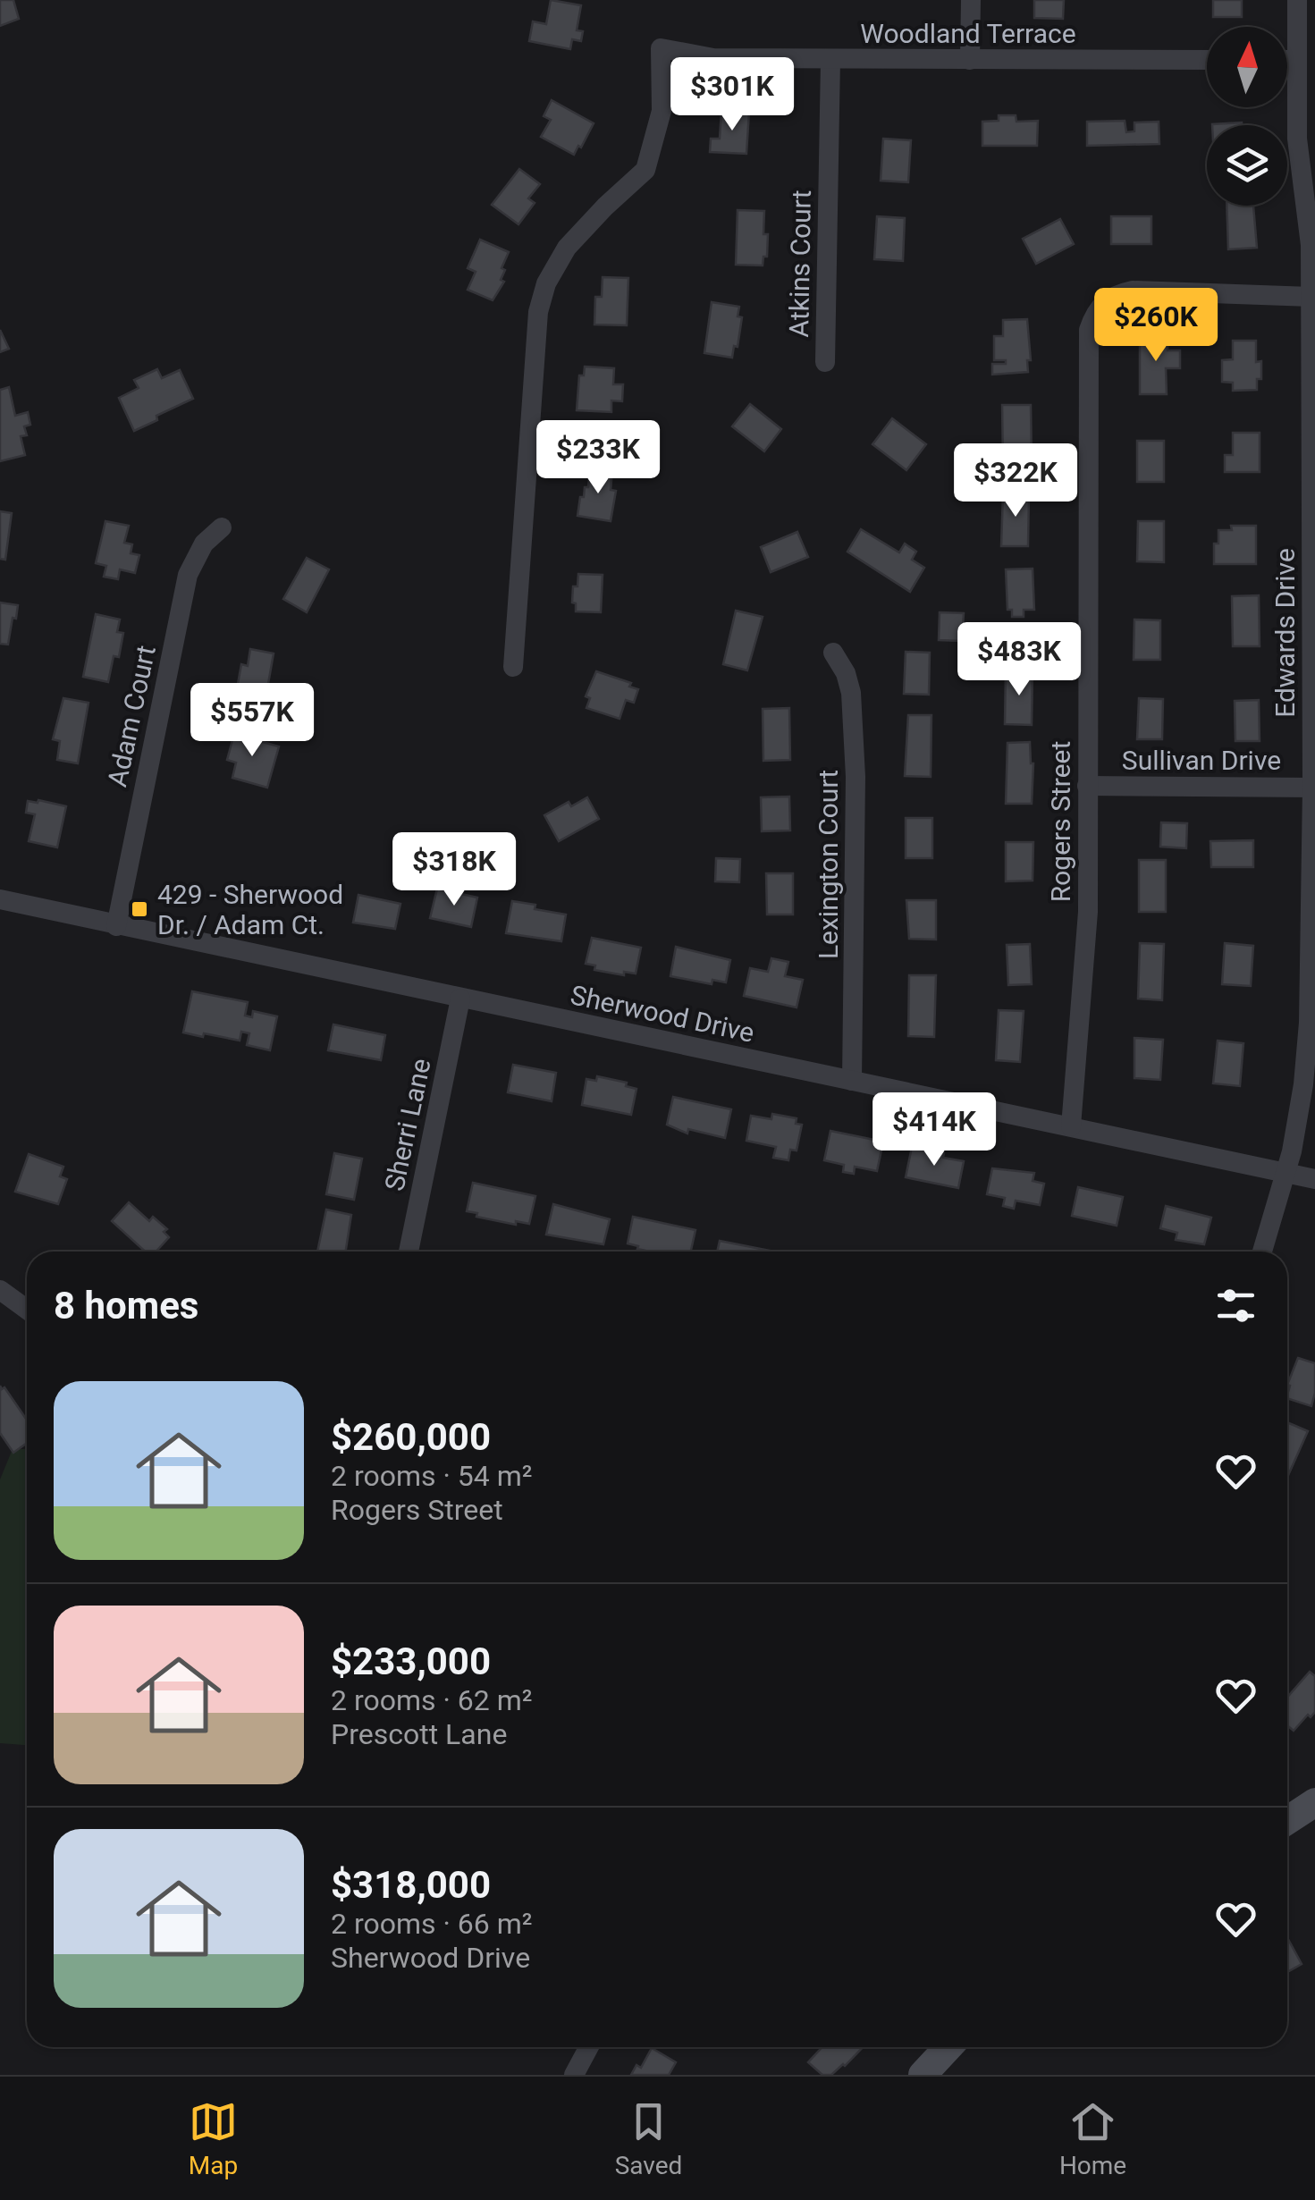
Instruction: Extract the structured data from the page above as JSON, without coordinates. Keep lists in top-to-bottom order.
{
  "streets": {
    "street": [
      "Woodland Terrace",
      "Atkins Court",
      "Edwards Drive",
      "Adam Court",
      "Sullivan Drive",
      "Rogers Street",
      "Lexington Court",
      "Sherwood Drive",
      "Sherri Lane"
    ]
  },
  "crossings": [
    ["Woodland Terrace", "Atkins Court"],
    ["Edwards Drive", "Sullivan Drive"],
    ["Edwards Drive", "Rogers Street"],
    ["Edwards Drive", "Sherwood Drive"],
    ["Adam Court", "Sherwood Drive"],
    ["Sullivan Drive", "Rogers Street"],
    ["Rogers Street", "Sherwood Drive"],
    ["Lexington Court", "Sherwood Drive"],
    ["Sherwood Drive", "Sherri Lane"]
  ],
  "places": {
    "transit": ["429 - Sherwood Dr. / Adam Ct."]
  },
  "north": "top",
  "page": {
    "price": [
      "$301K",
      "$260K",
      "$233K",
      "$322K",
      "$483K",
      "$557K",
      "$318K",
      "$414K"
    ],
    "heading": "8 homes",
    "list": [
      {
        "name": "$260,000",
        "note": "2 rooms · 54 m² · Rogers Street"
      },
      {
        "name": "$233,000",
        "note": "2 rooms · 62 m² · Prescott Lane"
      },
      {
        "name": "$318,000",
        "note": "2 rooms · 66 m² · Sherwood Drive"
      }
    ],
    "tabs": ["Map", "Saved", "Home"]
  }
}
